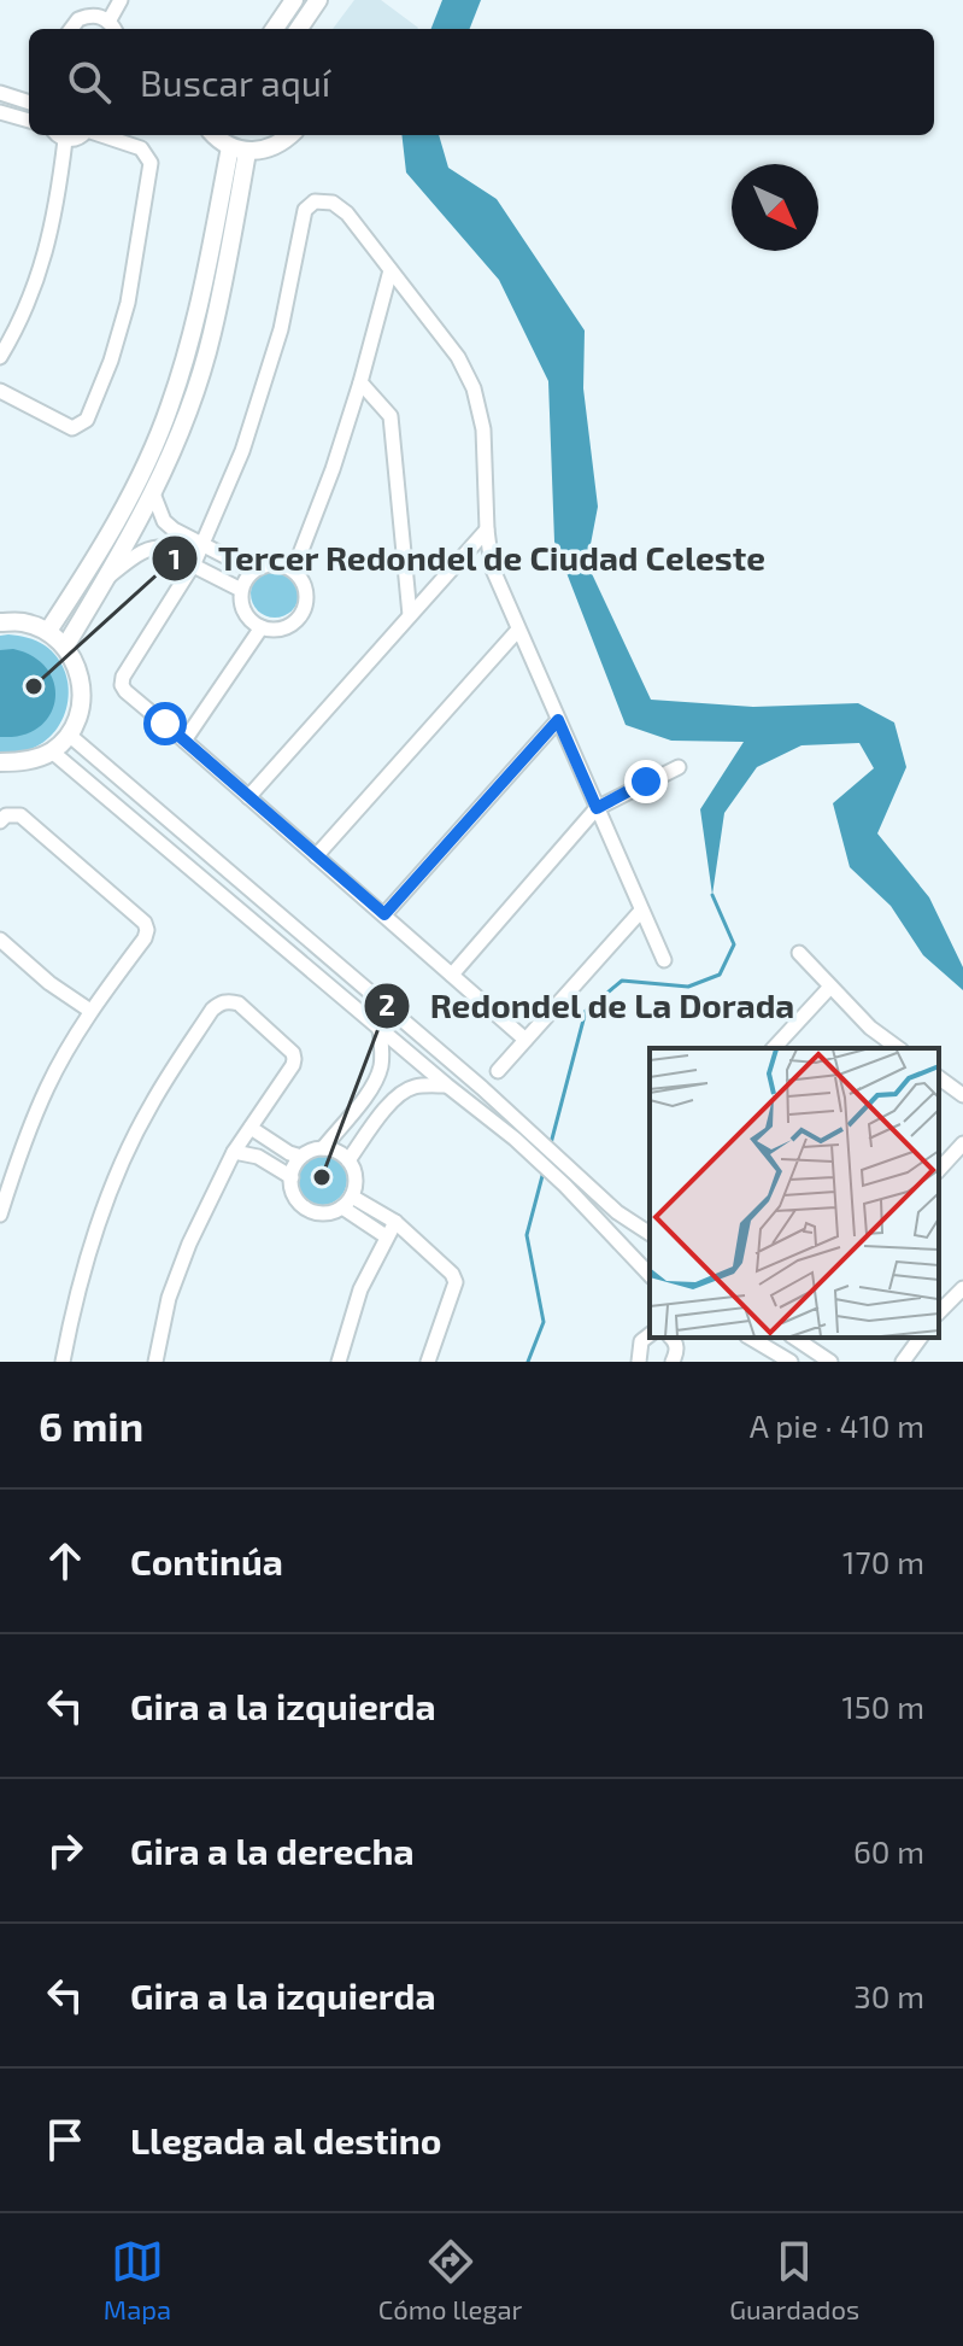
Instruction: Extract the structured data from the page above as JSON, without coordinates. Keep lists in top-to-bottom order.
{
  "places": ["Tercer Redondel de Ciudad Celeste", "Redondel de La Dorada"],
  "north": "bottom right",
  "page": {
    "search": "Buscar aquí",
    "heading": ["6 min", "A pie · 410 m"],
    "list": [
      ["Continúa", "170 m"],
      ["Gira a la izquierda", "150 m"],
      ["Gira a la derecha", "60 m"],
      ["Gira a la izquierda", "30 m"],
      "Llegada al destino"
    ],
    "nav": ["Mapa", "Cómo llegar", "Guardados"]
  }
}
